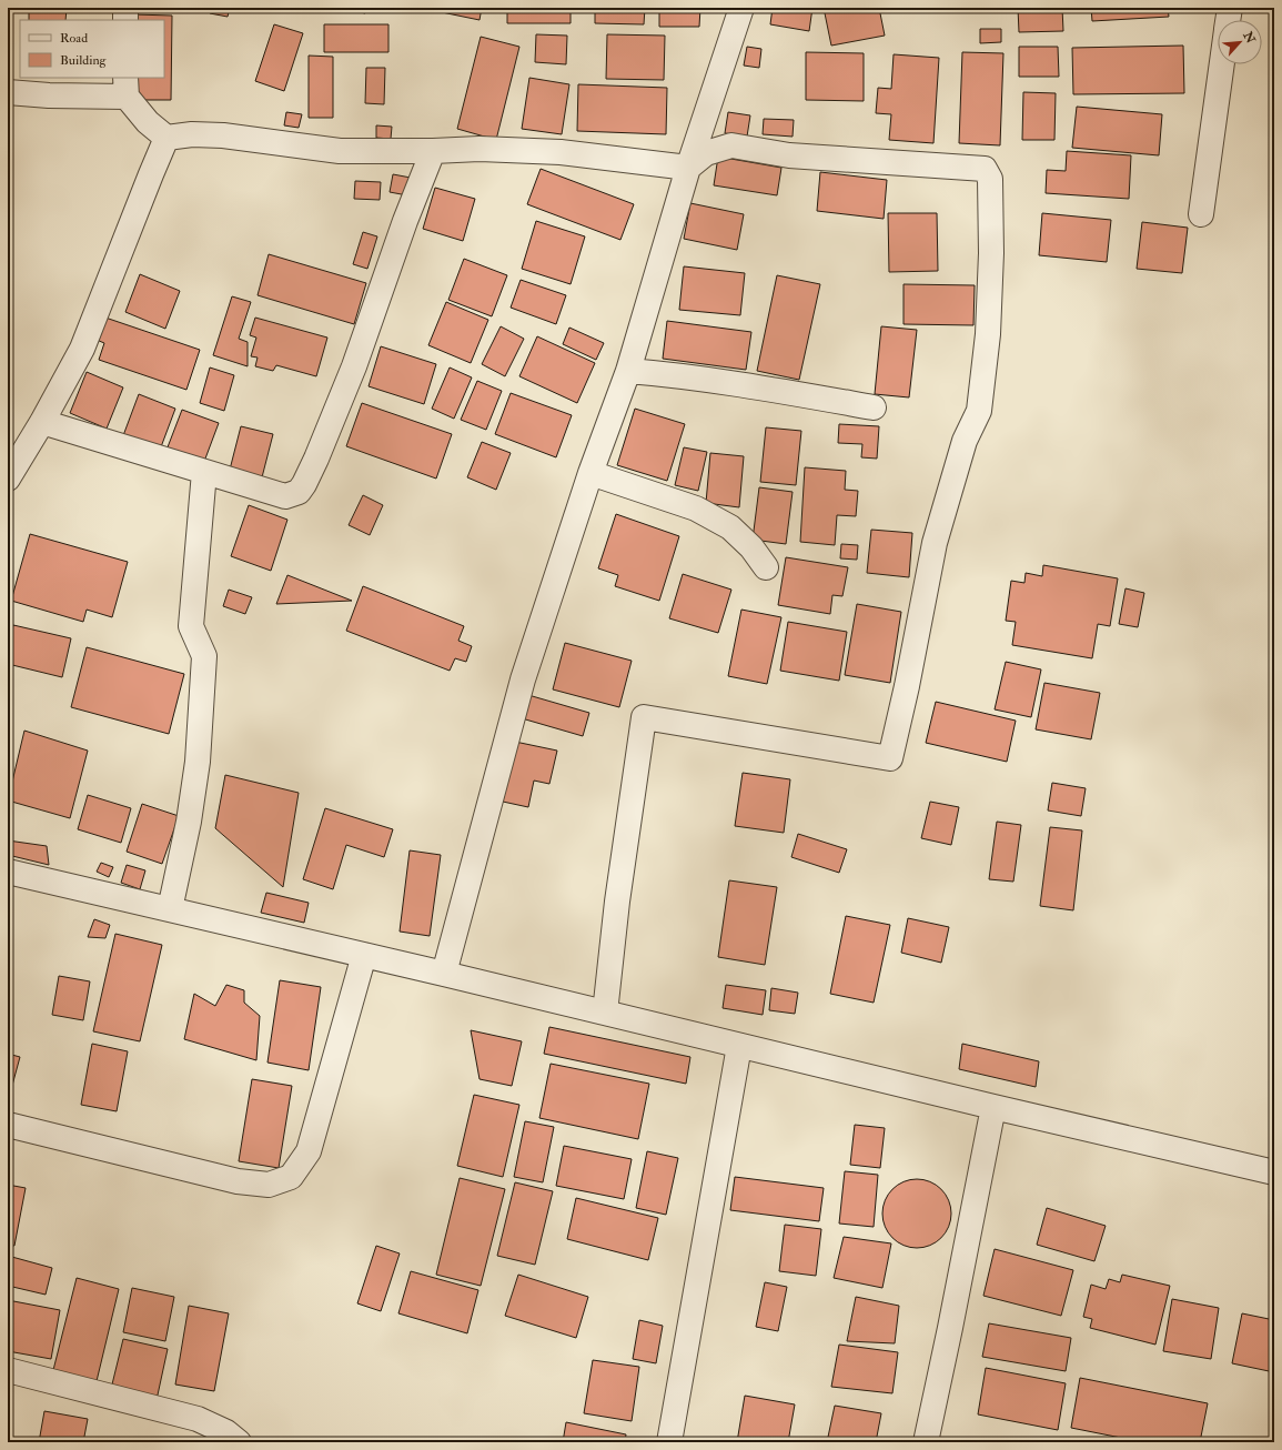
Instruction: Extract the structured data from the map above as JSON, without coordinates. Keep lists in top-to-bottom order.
{
  "legend": ["Road", "Building"],
  "north": "top right"
}
